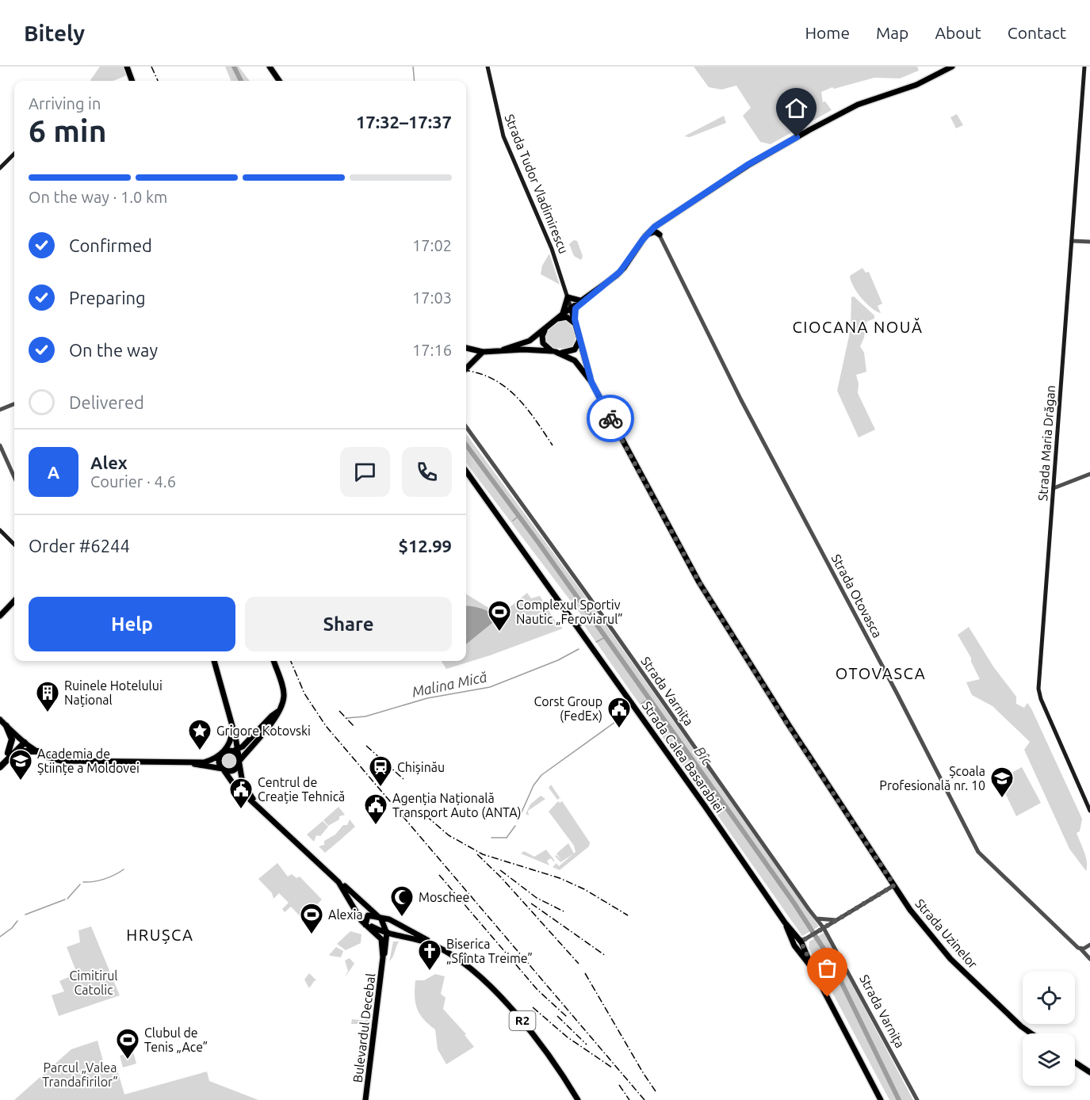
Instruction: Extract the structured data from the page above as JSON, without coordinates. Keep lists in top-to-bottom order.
{
  "streets": {
    "main road": [
      "Strada Tudor Vladimirescu",
      "Strada Maria Drăgan",
      "Strada Calea Basarabiei",
      "Strada Uzinelor",
      "R2",
      "Bulevardul Decebal"
    ],
    "street": ["Strada Otovasca", "Strada Varnița"]
  },
  "crossings": [
    ["Strada Tudor Vladimirescu", "Strada Uzinelor"],
    ["R2", "Bulevardul Decebal"]
  ],
  "districts": ["CIOCANA NOUĂ", "OTOVASCA", "HRUȘCA"],
  "water": ["Malina Mică", "Bîc"],
  "parks": ["Cimitirul Catolic", "Parcul „Valea Trandafirilor”"],
  "places": {
    "sports": ["Complexul Sportiv Nautic „Feroviarul”", "Alexia", "Clubul de Tenis „Ace”"],
    "building": ["Ruinele Hotelului Național"],
    "public building": ["Corst Group (FedEx)", "Centrul de Creație Tehnică", "Agenția Națională Transport Auto (ANTA)"],
    "place": ["Grigore Kotovski"],
    "school or university": ["Academia de Științe a Moldovei", "Școala Profesională nr. 10"],
    "station": ["Chișinău"],
    "mosque": ["Moschee"],
    "church": ["Biserica „Sfînta Treime”"]
  },
  "page": {
    "header": "Bitely",
    "nav": [
      "Home",
      "Map",
      "About",
      "Contact"
    ],
    "heading": ["6 min", "Arriving in", "17:32–17:37"],
    "panel": [
      "Alex",
      "Courier · 4.6",
      "Order #6244",
      "$12.99"
    ],
    "bar": "On the way · 1.0 km",
    "list": [
      ["Confirmed", "17:02"],
      ["Preparing", "17:03"],
      ["On the way", "17:16"],
      "Delivered"
    ],
    "round": "A",
    "buttons": ["Help", "Share"]
  }
}
